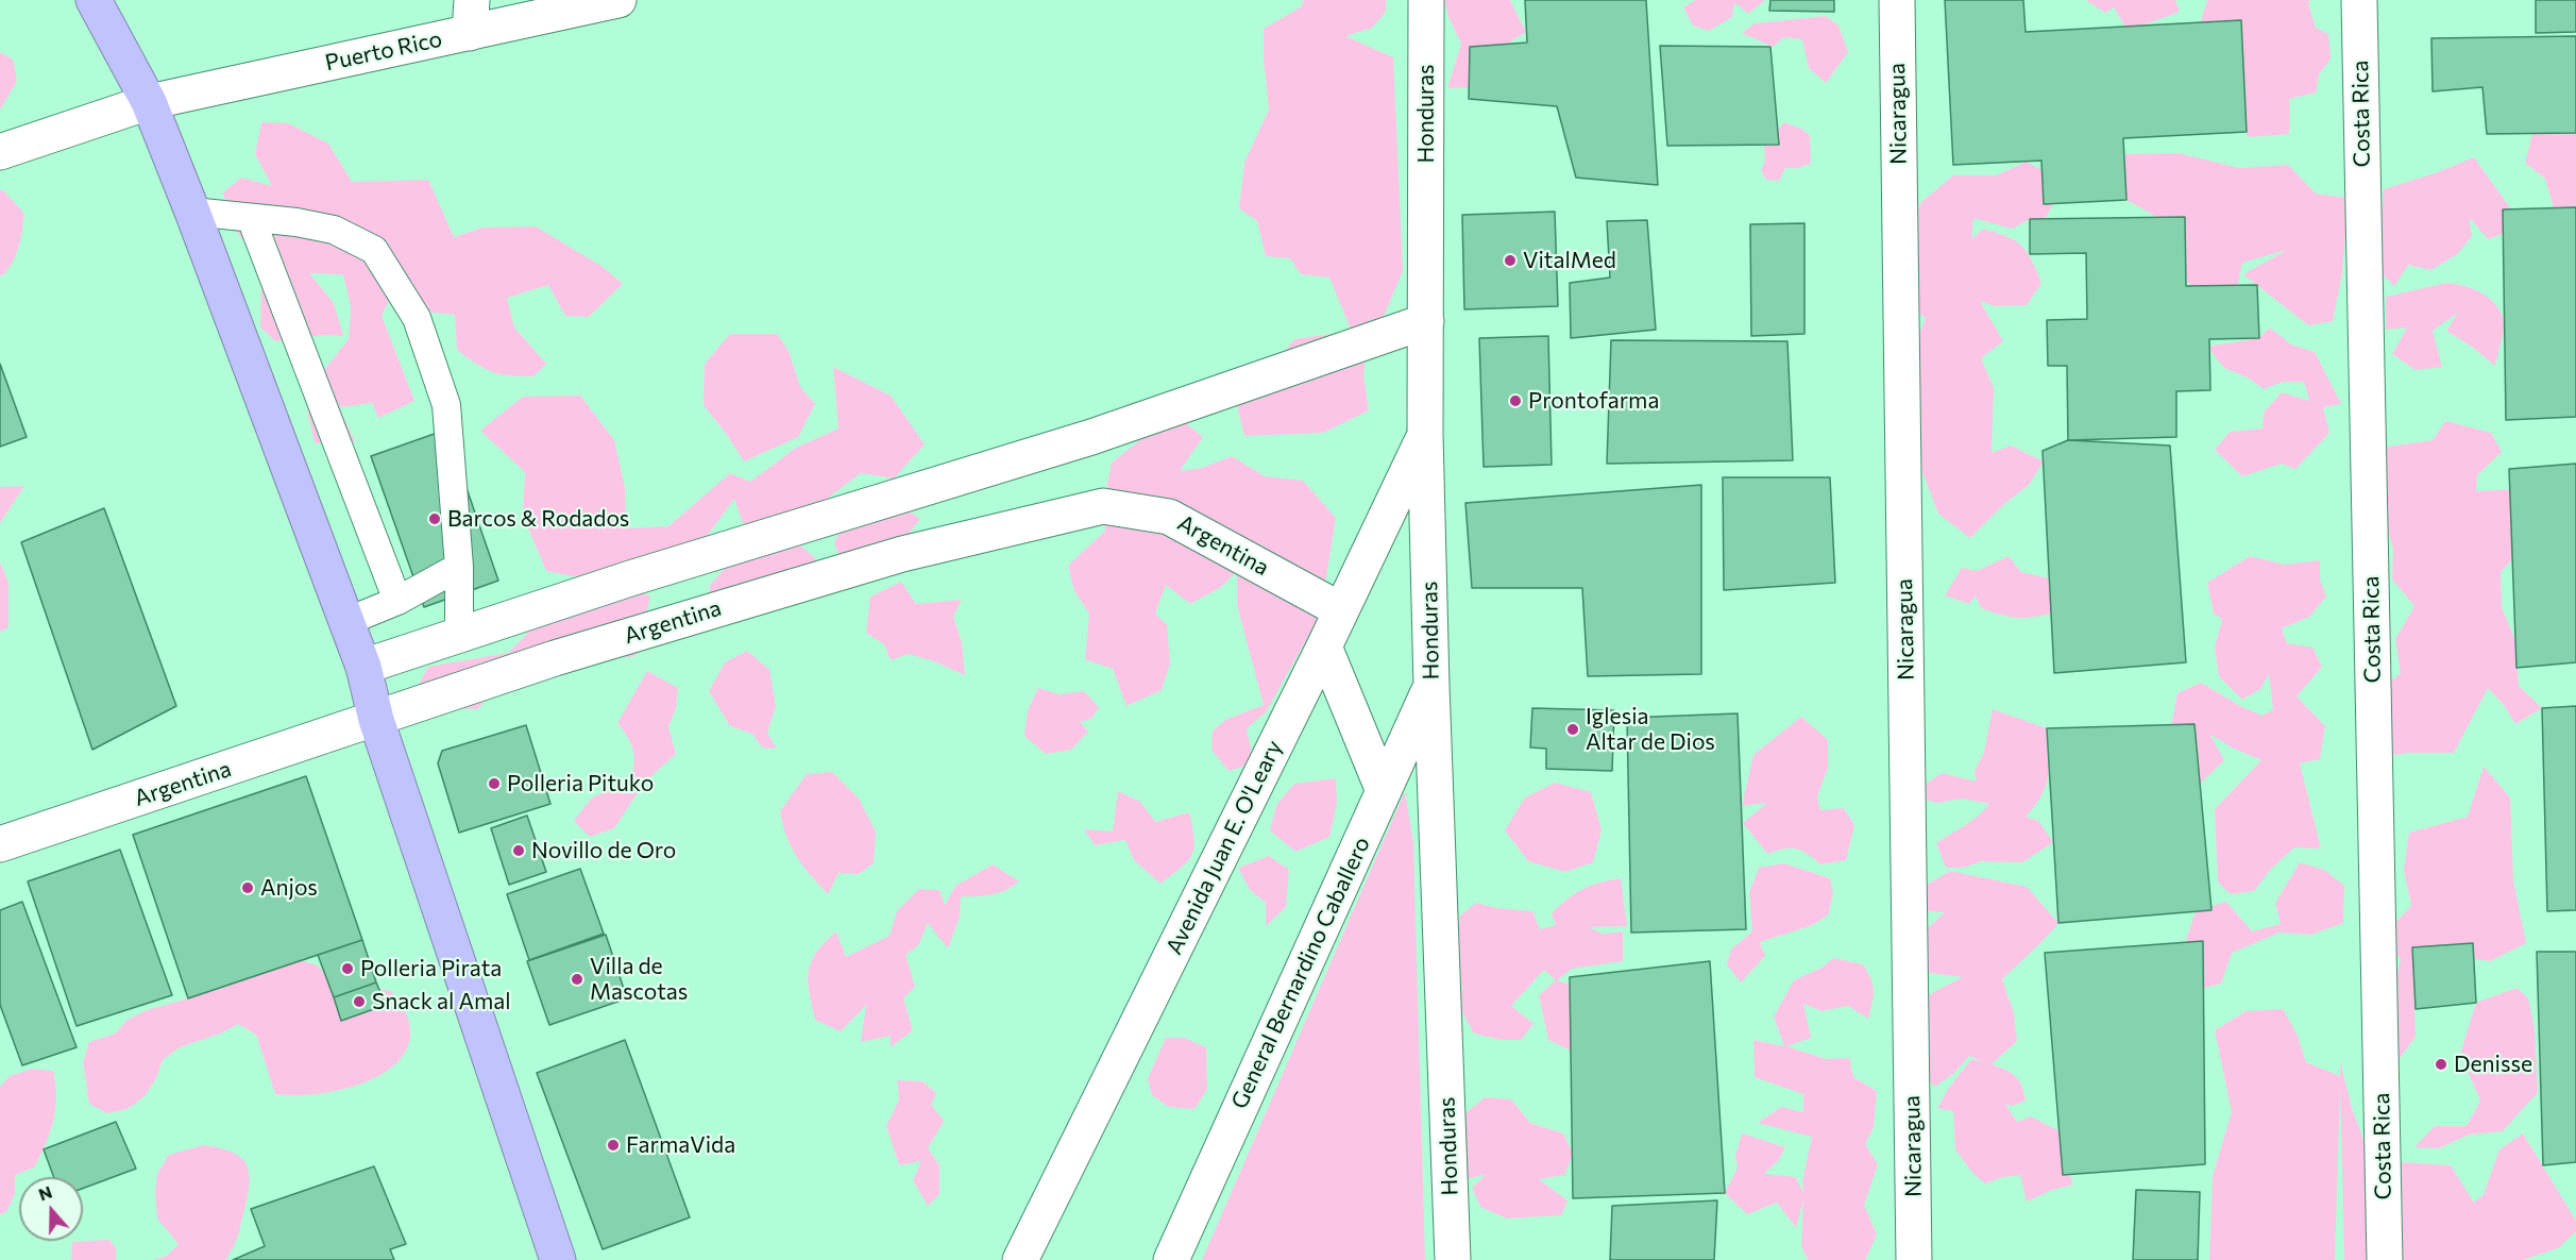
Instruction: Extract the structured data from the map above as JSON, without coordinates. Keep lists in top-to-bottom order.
{
  "streets": {
    "street": [
      "Puerto Rico",
      "Honduras",
      "Nicaragua",
      "Costa Rica",
      "Argentina",
      "Avenida Juan E. O'Leary",
      "General Bernardino Caballero"
    ]
  },
  "crossings": [
    ["Honduras", "Avenida Juan E. O'Leary"],
    ["Honduras", "General Bernardino Caballero"],
    ["Argentina", "Avenida Juan E. O'Leary"]
  ],
  "places": [
    "VitalMed",
    "Prontofarma",
    "Barcos & Rodados",
    "Iglesia Altar de Dios",
    "Polleria Pituko",
    "Novillo de Oro",
    "Anjos",
    "Polleria Pirata",
    "Villa de Mascotas",
    "Snack al Amal",
    "Denisse",
    "FarmaVida"
  ],
  "north": "top"
}
